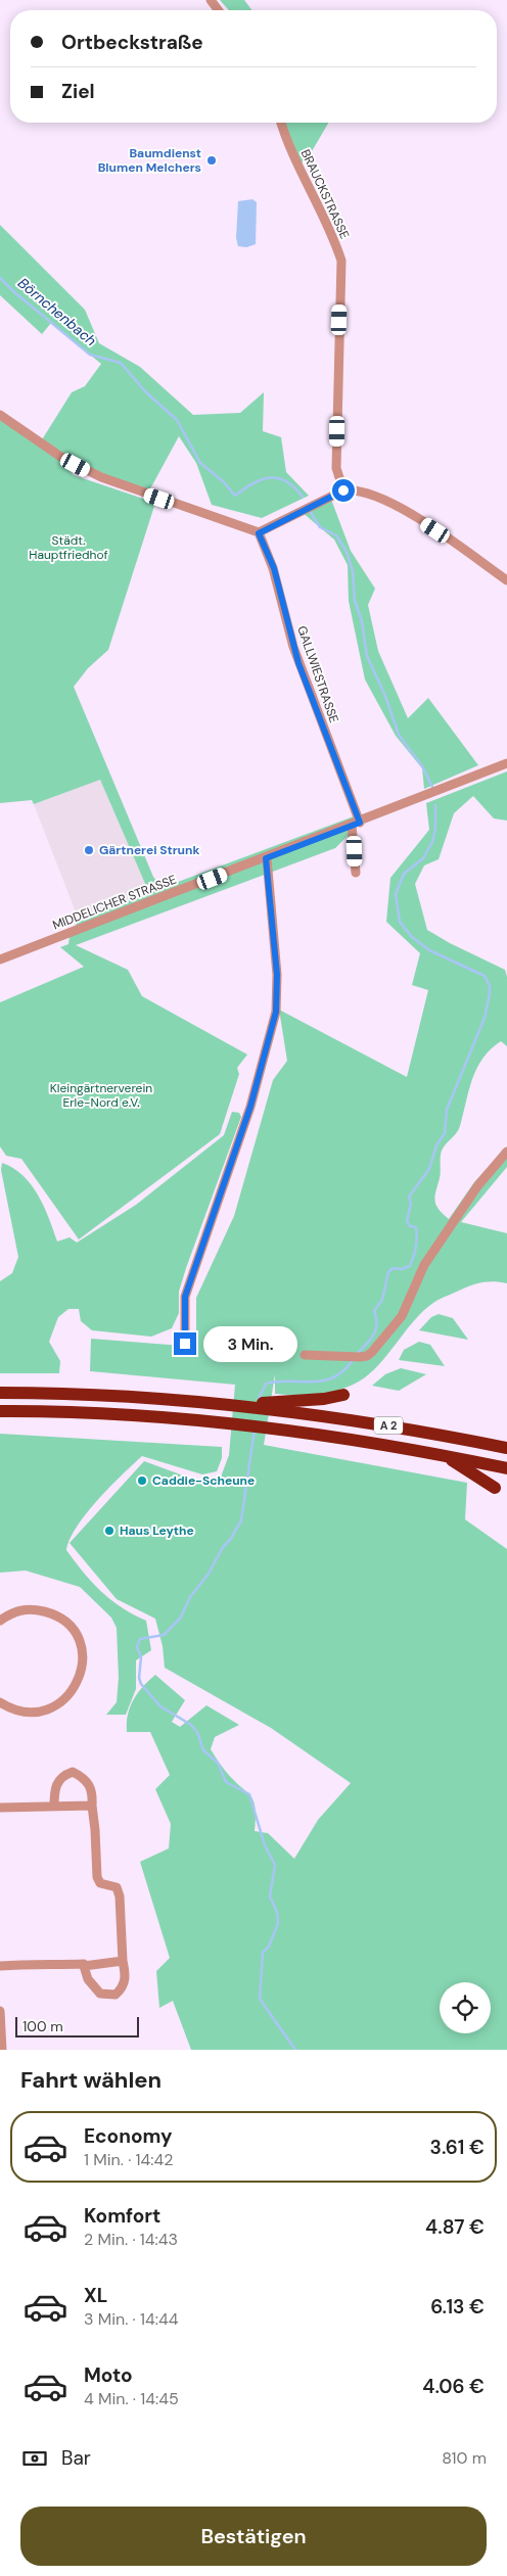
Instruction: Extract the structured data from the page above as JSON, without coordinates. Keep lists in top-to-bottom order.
{
  "streets": {
    "highway": ["A 2"],
    "street": ["BRAUCKSTRASSE", "GALLWIESTRASSE", "MIDDELICHER STRASSE"]
  },
  "crossings": [
    ["GALLWIESTRASSE", "MIDDELICHER STRASSE"]
  ],
  "water": ["Börnchenbach"],
  "parks": ["Städt. Hauptfriedhof", "Kleingärtnerverein Erle-Nord e.V."],
  "places": [
    "Baumdienst Blumen Melchers",
    "Gärtnerei Strunk",
    "Caddie-Scheune",
    "Haus Leythe"
  ],
  "scale_bar": "100 m",
  "page": {
    "banner": ["Ortbeckstraße", "Ziel"],
    "bubble": "3 Min.",
    "scale": "100 m",
    "heading": "Fahrt wählen",
    "list": [
      {
        "name": "Economy",
        "note": "1 Min. · 14:42",
        "value": "3.61 €"
      },
      {
        "name": "Komfort",
        "note": "2 Min. · 14:43",
        "value": "4.87 €"
      },
      {
        "name": "XL",
        "note": "3 Min. · 14:44",
        "value": "6.13 €"
      },
      {
        "name": "Moto",
        "note": "4 Min. · 14:45",
        "value": "4.06 €"
      }
    ],
    "pay": ["Bar", "810 m"],
    "buttons": "Bestätigen"
  }
}
